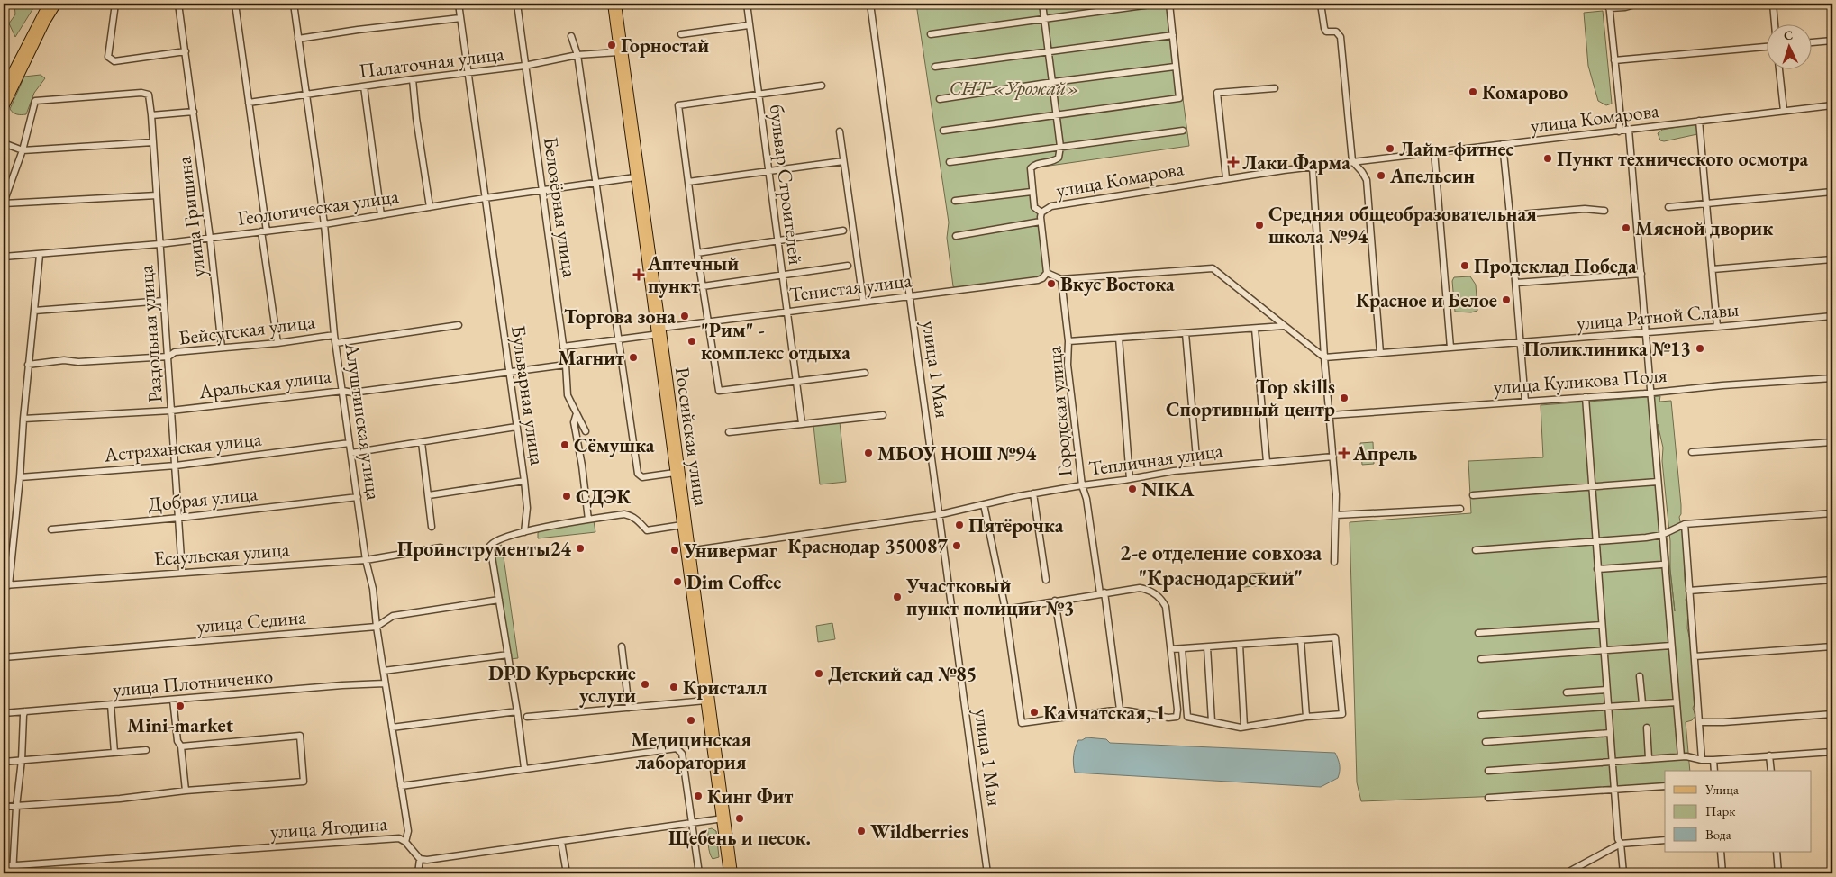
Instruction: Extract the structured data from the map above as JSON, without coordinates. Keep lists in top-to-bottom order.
{
  "streets": {
    "main road": ["Российская улица"],
    "street": [
      "Палаточная улица",
      "улица Комарова",
      "бульвар Строителей",
      "Геологическая улица",
      "Белозёрная улица",
      "улица Гришина",
      "Тенистая улица",
      "улица Ратной Славы",
      "Бейсугская улица",
      "Раздольная улица",
      "улица 1 Мая",
      "улица Куликова Поля",
      "Аральская улица",
      "Бульварная улица",
      "Городская улица",
      "Алуштинская улица",
      "Астраханская улица",
      "Тепличная улица",
      "Добрая улица",
      "Есаульская улица",
      "улица Седина",
      "улица Плотниченко",
      "улица Ягодина"
    ]
  },
  "crossings": [
    ["Палаточная улица", "Белозёрная улица"],
    ["Палаточная улица", "Бульварная улица"],
    ["Палаточная улица", "Алуштинская улица"],
    ["Палаточная улица", "Российская улица"],
    ["бульвар Строителей", "Тенистая улица"],
    ["Геологическая улица", "Белозёрная улица"],
    ["Геологическая улица", "улица Гришина"],
    ["Геологическая улица", "Раздольная улица"],
    ["Геологическая улица", "Бульварная улица"],
    ["Геологическая улица", "Алуштинская улица"],
    ["Геологическая улица", "Российская улица"],
    ["Белозёрная улица", "Тенистая улица"],
    ["Белозёрная улица", "Аральская улица"],
    ["улица Гришина", "Бейсугская улица"],
    ["Тенистая улица", "улица 1 Мая"],
    ["Тенистая улица", "Российская улица"],
    ["Бейсугская улица", "Раздольная улица"],
    ["Бейсугская улица", "Алуштинская улица"],
    ["Раздольная улица", "Аральская улица"],
    ["Раздольная улица", "Астраханская улица"],
    ["Раздольная улица", "Добрая улица"],
    ["Раздольная улица", "Есаульская улица"],
    ["улица 1 Мая", "Тепличная улица"],
    ["Аральская улица", "Бульварная улица"],
    ["Аральская улица", "Алуштинская улица"],
    ["Городская улица", "Тепличная улица"],
    ["Алуштинская улица", "Астраханская улица"],
    ["Алуштинская улица", "Добрая улица"],
    ["Алуштинская улица", "Есаульская улица"],
    ["Алуштинская улица", "улица Седина"],
    ["Алуштинская улица", "улица Плотниченко"],
    ["Алуштинская улица", "улица Ягодина"],
    ["Российская улица", "Тепличная улица"]
  ],
  "districts": ["2-е отделение совхоза \"Краснодарский\""],
  "parks": ["СНТ «Урожай»"],
  "places": {
    "other": [
      "Горностай",
      "Комарово",
      "Лайм-фитнес",
      "Пункт технического осмотра",
      "Апельсин",
      "Средняя общеобразовательная школа №94",
      "Мясной дворик",
      "Продсклад Победа",
      "Вкус Востока",
      "Красное и Белое",
      "Торгова зона",
      "\"Рим\" - комплекс отдыха",
      "Поликлиника №13",
      "Магнит",
      "Top skills Спортивный центр",
      "Сёмушка",
      "МБОУ НОШ №94",
      "NIKA",
      "СДЭК",
      "Пятёрочка",
      "Краснодар 350087",
      "Проинструменты24",
      "Универмаг",
      "Dim Coffee",
      "Участковый пункт полиции №3",
      "Детский сад №85",
      "DPD Курьерские услуги",
      "Кристалл",
      "Mini-market",
      "Камчатская, 1",
      "Медицинская лаборатория",
      "Кинг Фит",
      "Щебень и песок.",
      "Wildberries"
    ],
    "health": ["Лаки Фарма", "Аптечный пункт", "Апрель"]
  },
  "legend": ["Улица", "Парк", "Вода"],
  "north": "top"
}
